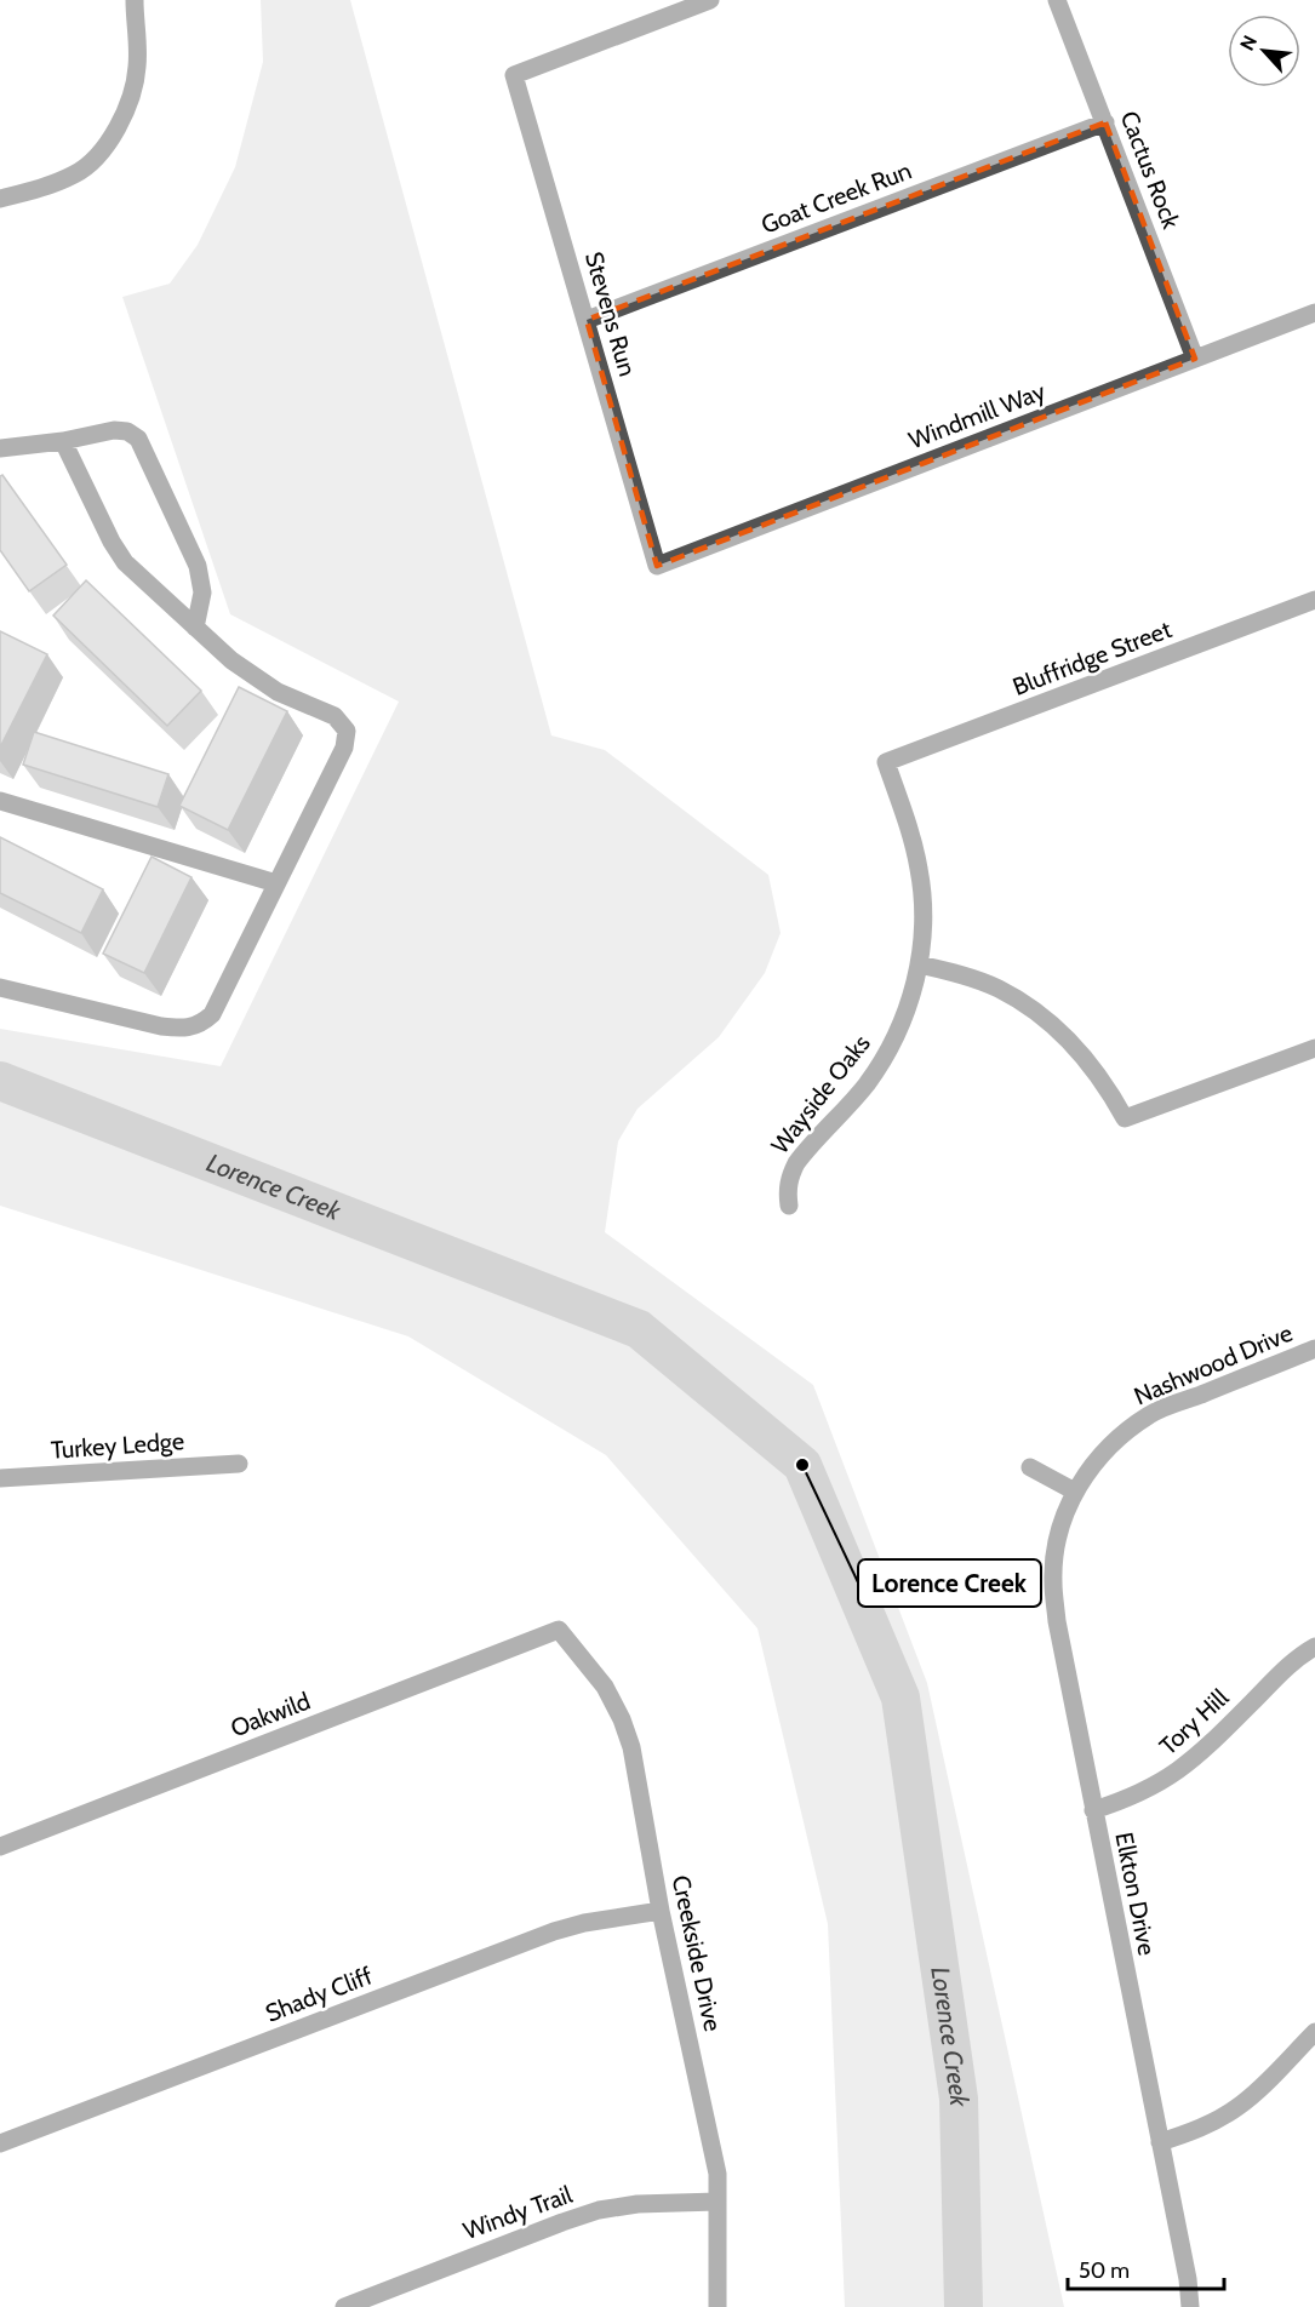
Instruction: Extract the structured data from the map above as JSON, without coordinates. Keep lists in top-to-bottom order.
{
  "streets": {
    "street": [
      "Cactus Rock",
      "Goat Creek Run",
      "Stevens Run",
      "Windmill Way",
      "Bluffridge Street",
      "Wayside Oaks",
      "Nashwood Drive",
      "Turkey Ledge",
      "Oakwild",
      "Tory Hill",
      "Elkton Drive",
      "Creekside Drive",
      "Shady Cliff",
      "Windy Trail"
    ]
  },
  "crossings": [
    ["Cactus Rock", "Goat Creek Run"],
    ["Cactus Rock", "Windmill Way"],
    ["Goat Creek Run", "Stevens Run"],
    ["Stevens Run", "Windmill Way"],
    ["Bluffridge Street", "Wayside Oaks"],
    ["Nashwood Drive", "Elkton Drive"],
    ["Oakwild", "Creekside Drive"],
    ["Tory Hill", "Elkton Drive"],
    ["Creekside Drive", "Shady Cliff"],
    ["Creekside Drive", "Windy Trail"]
  ],
  "water": ["Lorence Creek"],
  "places": ["Lorence Creek"],
  "scale_bar": "50 m",
  "north": "top left"
}
